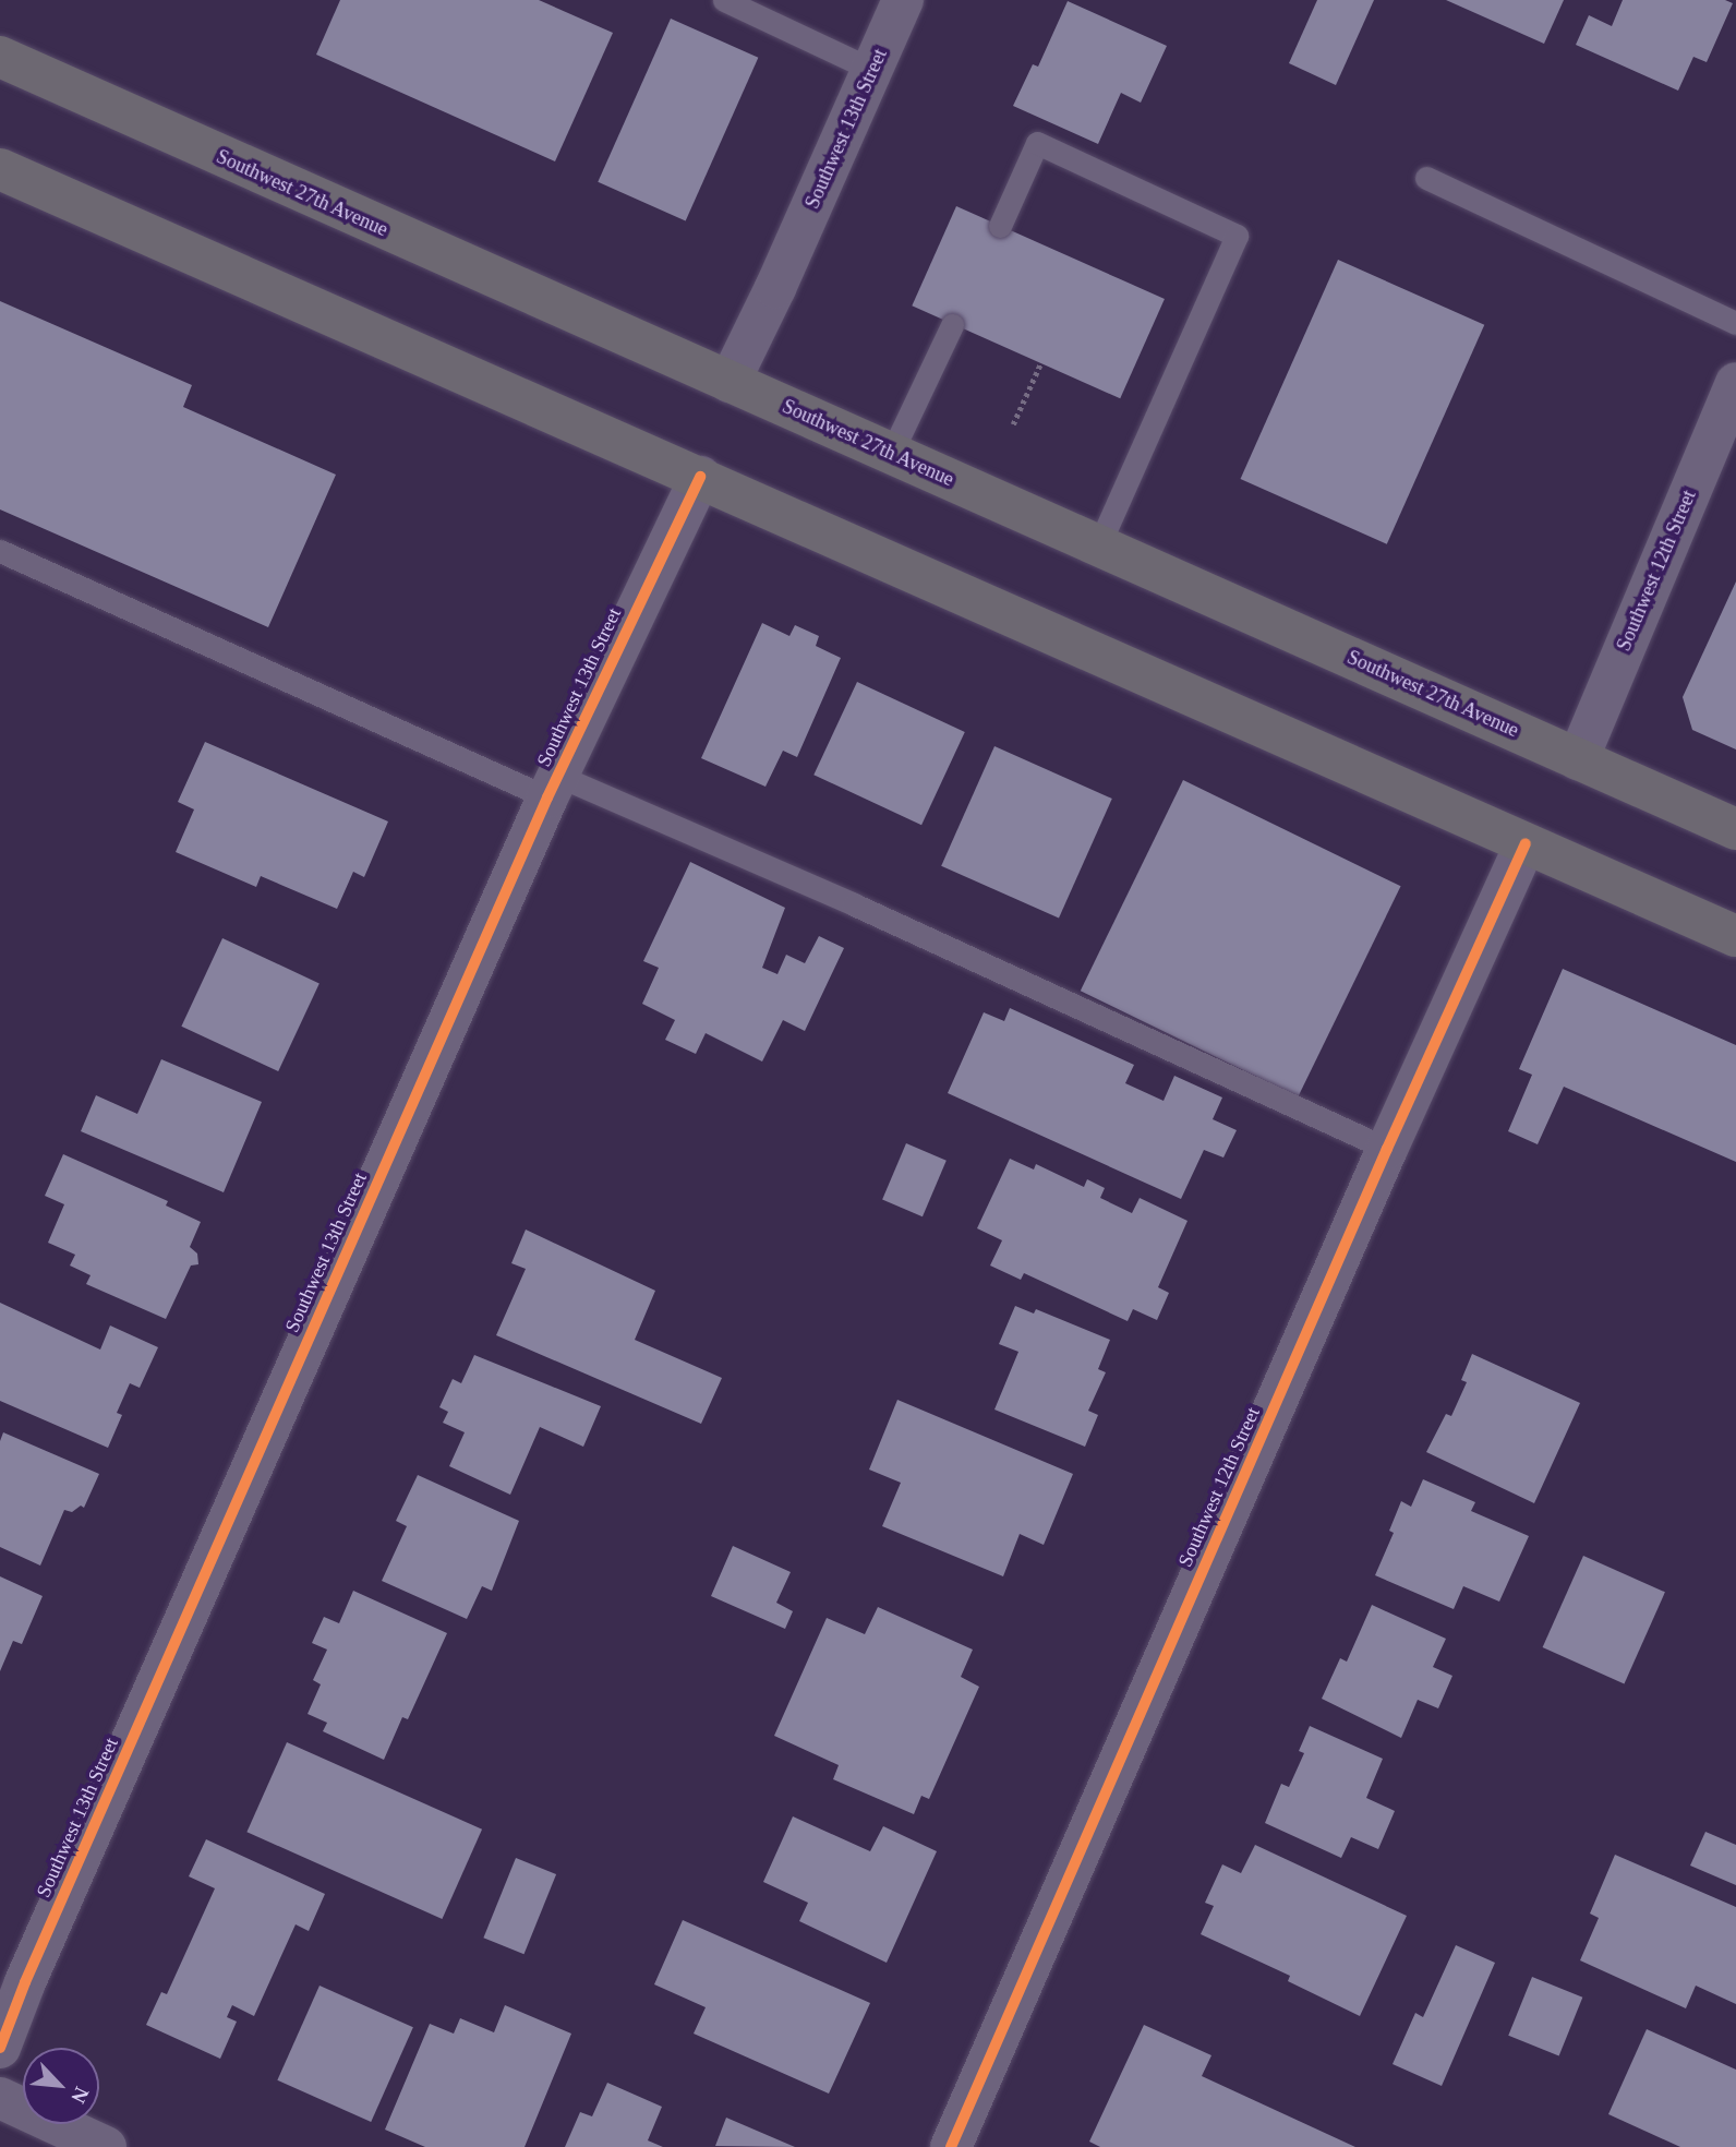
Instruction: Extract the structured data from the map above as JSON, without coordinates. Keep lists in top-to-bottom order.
{
  "streets": {
    "highway": ["Southwest 27th Avenue"],
    "street": ["Southwest 13th Street", "Southwest 12th Street"]
  },
  "crossings": [
    ["Southwest 13th Street", "Southwest 27th Avenue"],
    ["Southwest 27th Avenue", "Southwest 12th Street"]
  ],
  "north": "bottom right"
}
